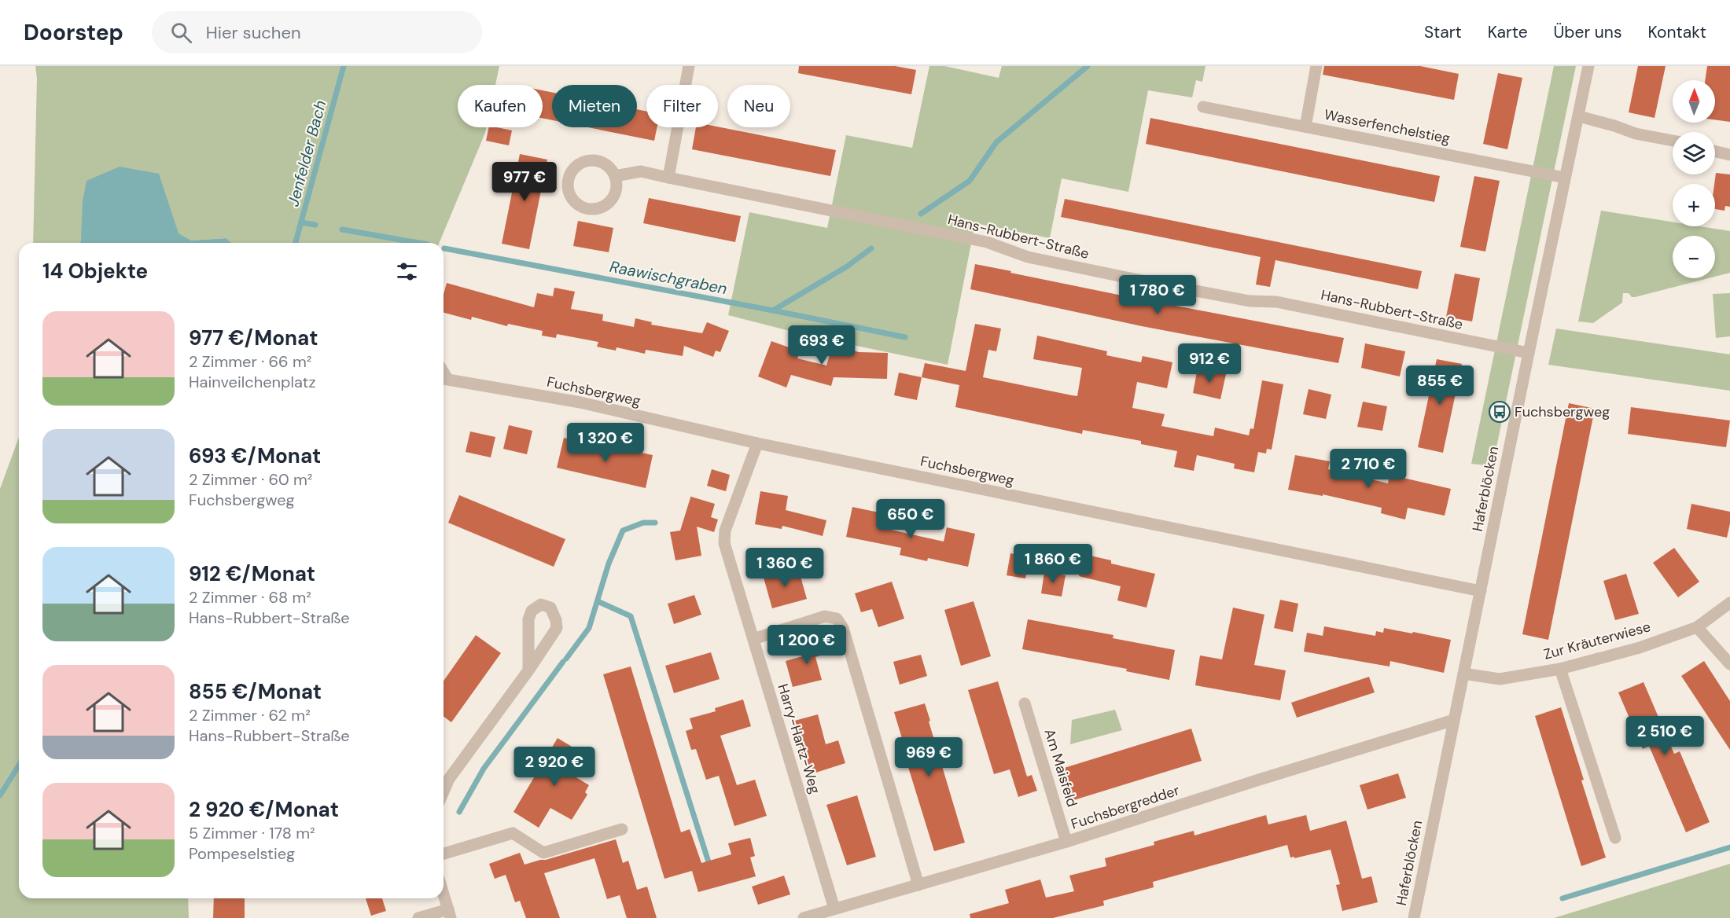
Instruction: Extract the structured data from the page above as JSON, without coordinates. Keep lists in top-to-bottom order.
{
  "streets": {
    "street": [
      "Wasserfenchelstieg",
      "Hans-Rubbert-Straße",
      "Fuchsbergweg",
      "Haferblöcken",
      "Zur Kräuterwiese",
      "Harry-Hartz-Weg",
      "Am Maisfeld",
      "Fuchsbergredder"
    ]
  },
  "crossings": [
    ["Wasserfenchelstieg", "Haferblöcken"],
    ["Hans-Rubbert-Straße", "Haferblöcken"],
    ["Fuchsbergweg", "Haferblöcken"],
    ["Fuchsbergweg", "Harry-Hartz-Weg"],
    ["Haferblöcken", "Zur Kräuterwiese"],
    ["Haferblöcken", "Fuchsbergredder"],
    ["Harry-Hartz-Weg", "Fuchsbergredder"],
    ["Am Maisfeld", "Fuchsbergredder"]
  ],
  "water": ["Jenfelder Bach", "Raawischgraben"],
  "places": {
    "bus stop": ["Fuchsbergweg"]
  },
  "north": "top",
  "page": {
    "header": "Doorstep",
    "search": "Hier suchen",
    "nav": [
      "Start",
      "Karte",
      "Über uns",
      "Kontakt"
    ],
    "map_buttons": ["+", "−"],
    "chip": [
      "Kaufen",
      "Mieten",
      "Filter",
      "Neu"
    ],
    "price": [
      "977 €",
      "1 780 €",
      "693 €",
      "912 €",
      "855 €",
      "1 320 €",
      "2 710 €",
      "650 €",
      "1 860 €",
      "1 360 €",
      "1 200 €",
      "2 510 €",
      "969 €",
      "2 920 €"
    ],
    "heading": "14 Objekte",
    "list": [
      {
        "name": "977 €/Monat",
        "note": "2 Zimmer · 66 m² · Hainveilchenplatz"
      },
      {
        "name": "693 €/Monat",
        "note": "2 Zimmer · 60 m² · Fuchsbergweg"
      },
      {
        "name": "912 €/Monat",
        "note": "2 Zimmer · 68 m² · Hans-Rubbert-Straße"
      },
      {
        "name": "855 €/Monat",
        "note": "2 Zimmer · 62 m² · Hans-Rubbert-Straße"
      },
      {
        "name": "2 920 €/Monat",
        "note": "5 Zimmer · 178 m² · Pompeselstieg"
      }
    ]
  }
}
